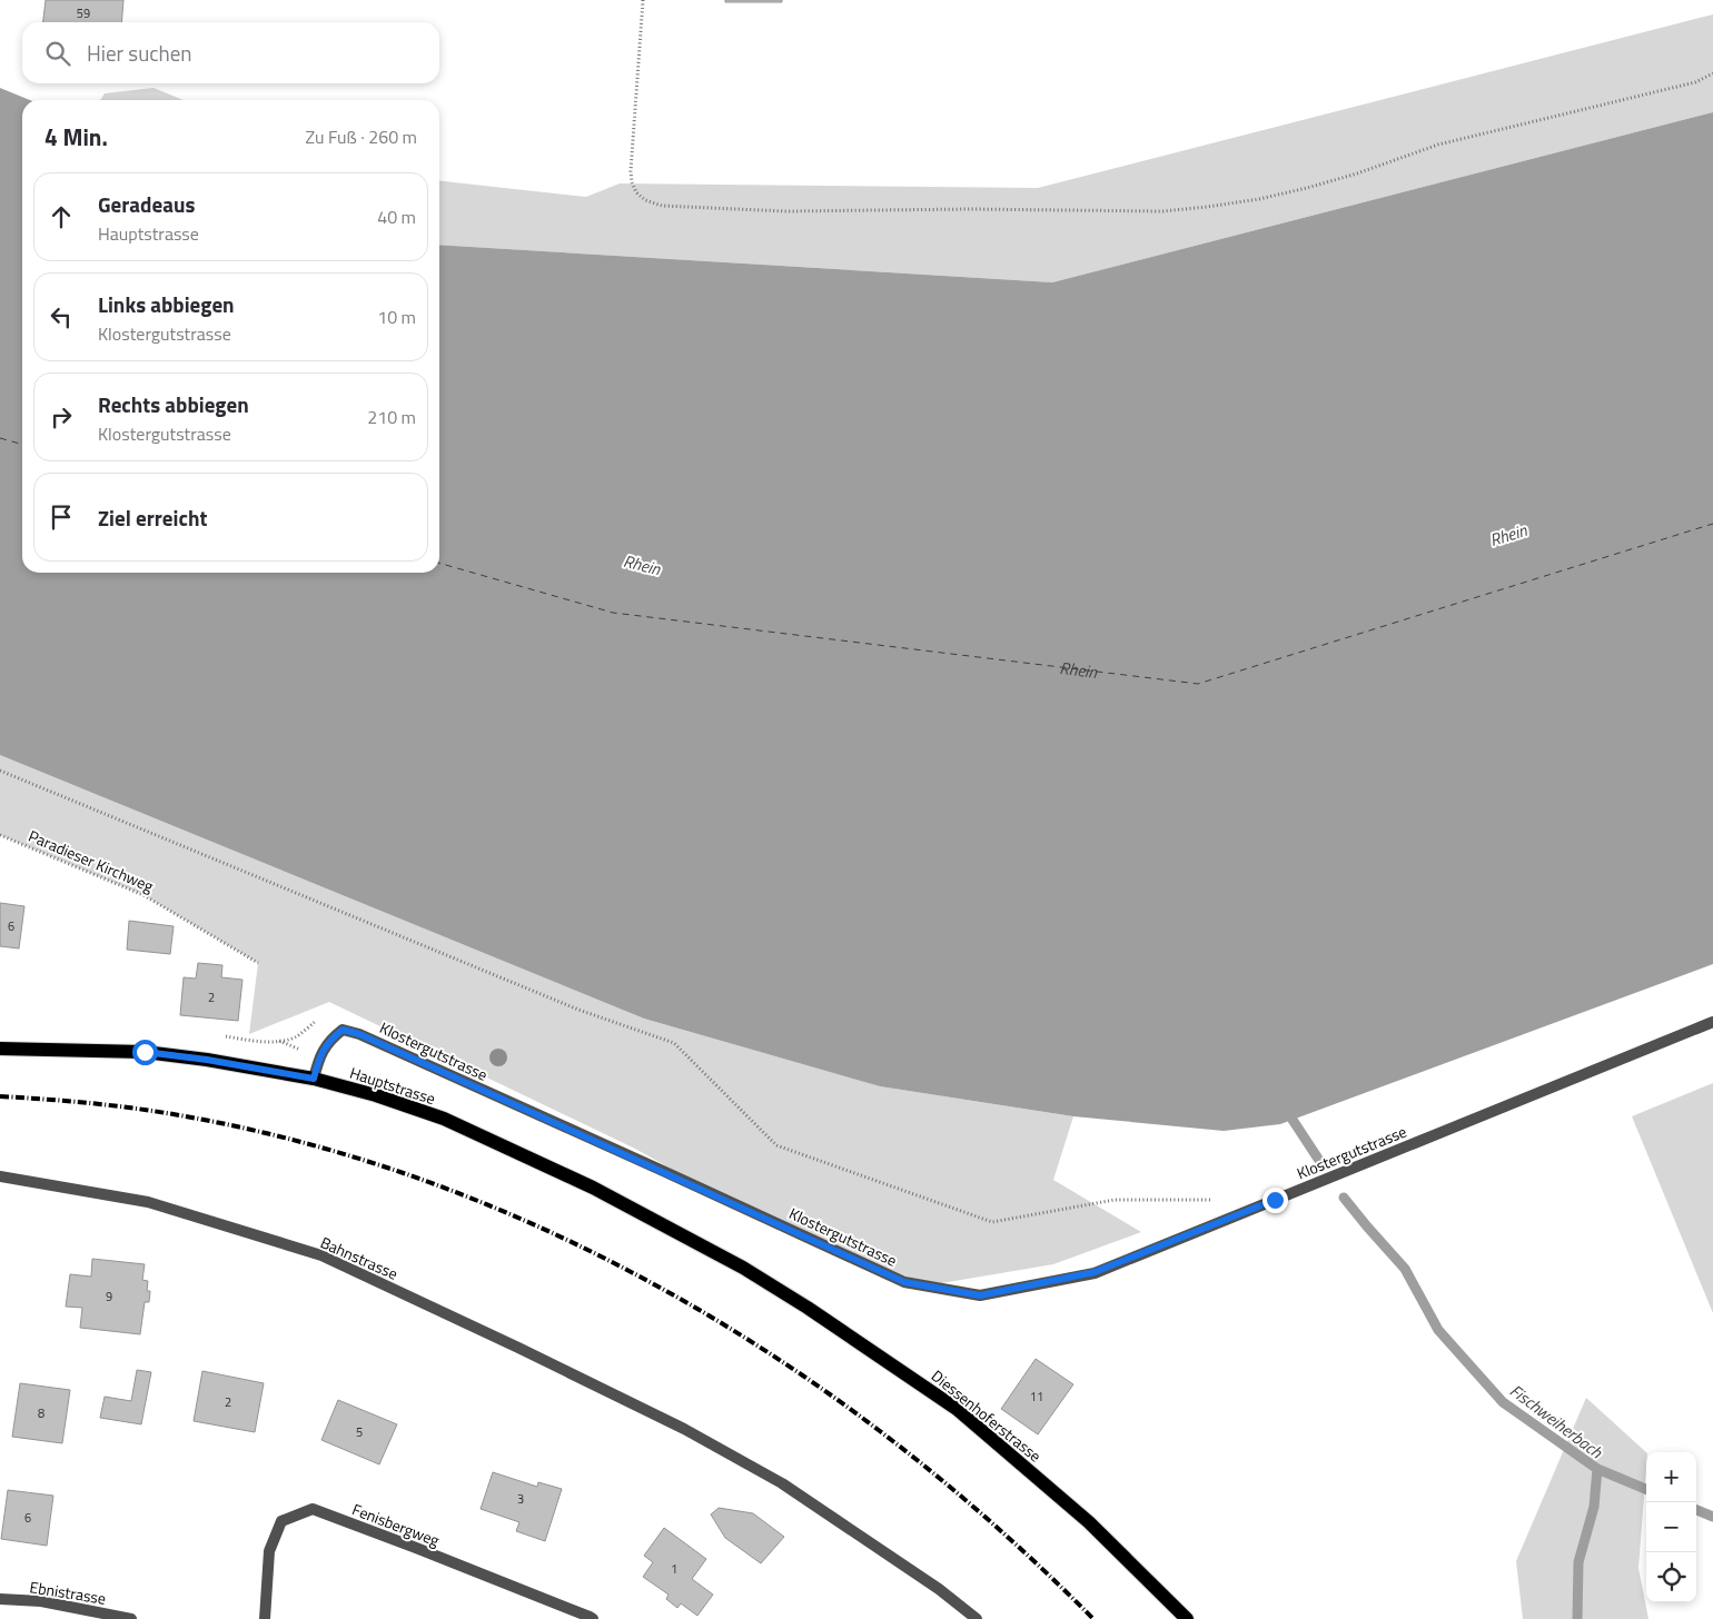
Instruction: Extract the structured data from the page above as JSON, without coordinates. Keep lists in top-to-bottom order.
{
  "streets": {
    "main road": ["Hauptstrasse", "Diessenhoferstrasse"],
    "street": [
      "Klostergutstrasse",
      "Bahnstrasse",
      "Fenisbergweg",
      "Ebnistrasse"
    ],
    "path": ["Paradieser Kirchweg"]
  },
  "crossings": [
    ["Klostergutstrasse", "Hauptstrasse"],
    ["Hauptstrasse", "Diessenhoferstrasse"]
  ],
  "water": ["Rhein", "Fischweiherbach"],
  "house_numbers": [
    "59",
    "6",
    "2",
    "9",
    "11",
    "2",
    "8",
    "5",
    "3",
    "6",
    "1"
  ],
  "page": {
    "search": "Hier suchen",
    "heading": ["4 Min.", "Zu Fuß · 260 m"],
    "list": [
      ["Geradeaus", "Hauptstrasse", "40 m"],
      ["Links abbiegen", "Klostergutstrasse", "10 m"],
      ["Rechts abbiegen", "Klostergutstrasse", "210 m"],
      "Ziel erreicht"
    ],
    "map_buttons": ["+", "−"]
  }
}
